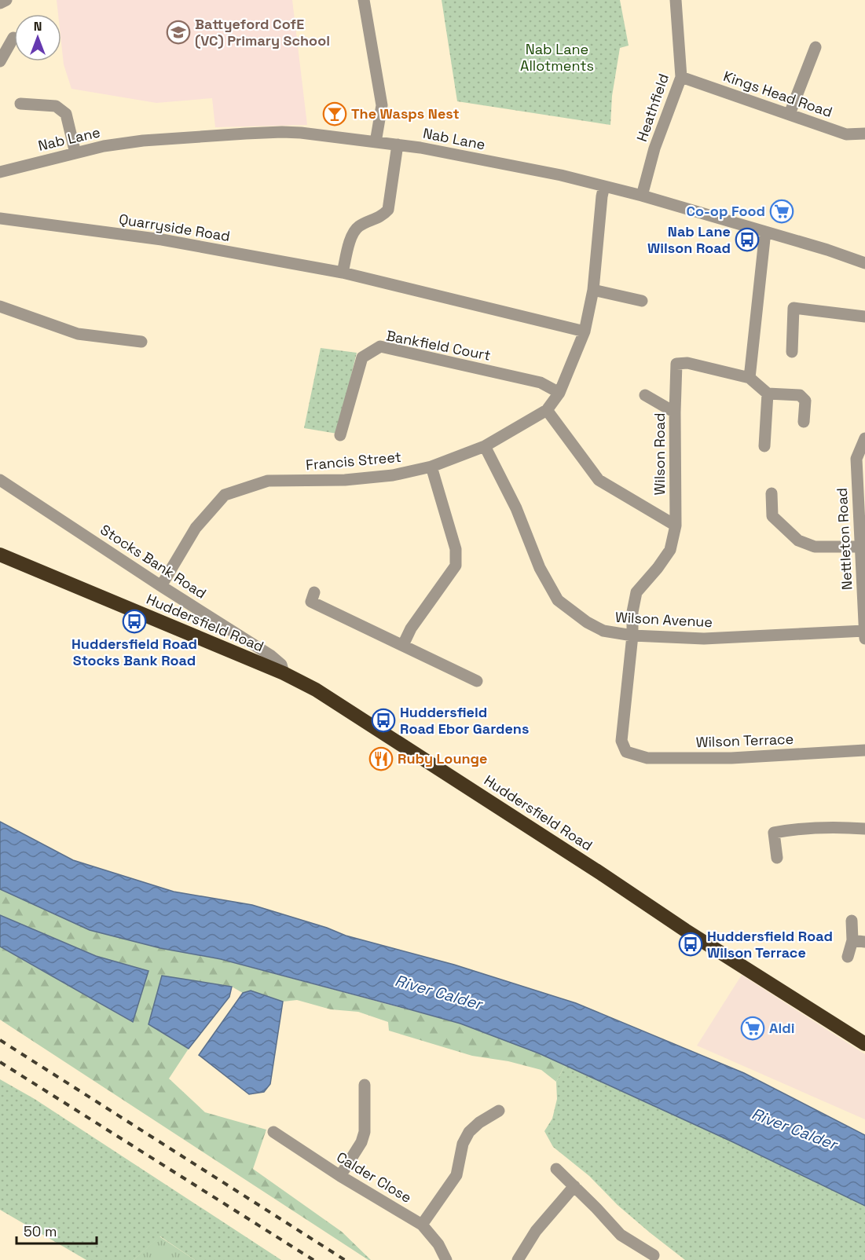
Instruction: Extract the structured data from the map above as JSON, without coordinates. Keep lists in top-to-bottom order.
{
  "streets": {
    "highway": ["Huddersfield Road"],
    "street": [
      "Kings Head Road",
      "Heathfield",
      "Nab Lane",
      "Quarryside Road",
      "Bankfield Court",
      "Wilson Road",
      "Francis Street",
      "Nettleton Road",
      "Stocks Bank Road",
      "Wilson Avenue",
      "Wilson Terrace",
      "Calder Close"
    ]
  },
  "crossings": [
    ["Kings Head Road", "Heathfield"],
    ["Heathfield", "Nab Lane"],
    ["Nab Lane", "Francis Street"],
    ["Quarryside Road", "Francis Street"],
    ["Bankfield Court", "Francis Street"],
    ["Wilson Road", "Wilson Avenue"],
    ["Wilson Road", "Wilson Terrace"],
    ["Francis Street", "Stocks Bank Road"],
    ["Francis Street", "Wilson Avenue"],
    ["Nettleton Road", "Wilson Avenue"],
    ["Stocks Bank Road", "Huddersfield Road"]
  ],
  "water": ["River Calder"],
  "parks": ["Nab Lane Allotments"],
  "places": {
    "school or university": ["Battyeford CofE (VC) Primary School"],
    "bar": ["The Wasps Nest"],
    "supermarket": ["Co-op Food", "Aldi"],
    "bus stop": [
      "Nab Lane Wilson Road",
      "Huddersfield Road Stocks Bank Road",
      "Huddersfield Road Ebor Gardens",
      "Huddersfield Road Wilson Terrace"
    ],
    "restaurant": ["Ruby Lounge"]
  },
  "scale_bar": "50 m",
  "north": "top"
}
